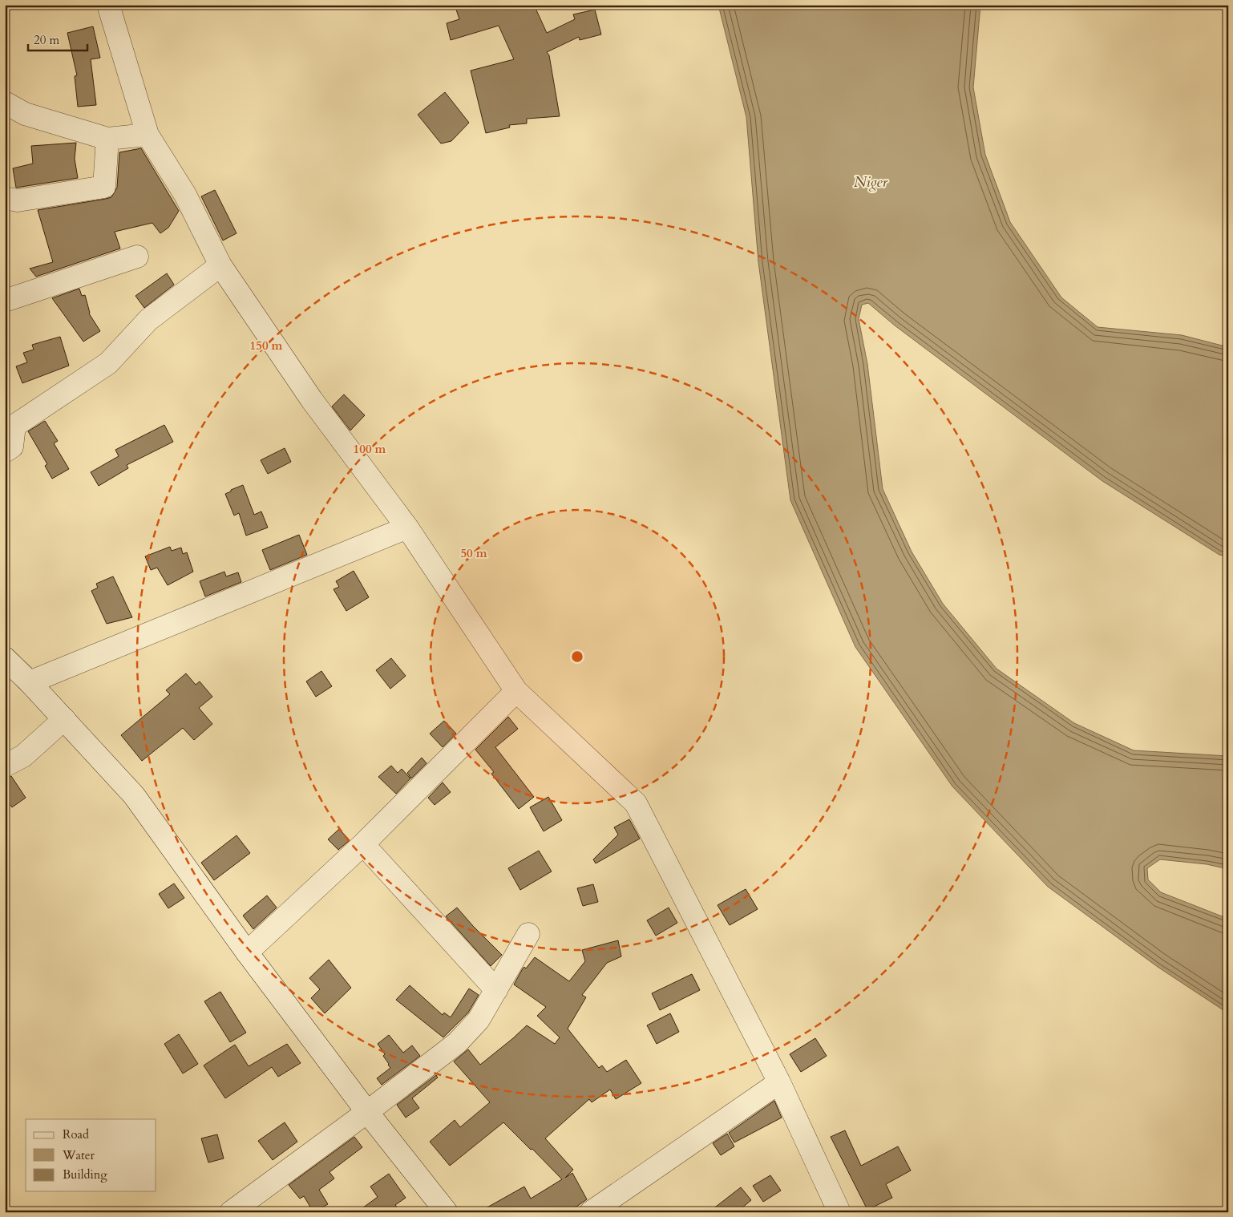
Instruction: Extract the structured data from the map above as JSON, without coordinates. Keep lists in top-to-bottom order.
{
  "water": ["Niger"],
  "legend": ["Road", "Water", "Building"],
  "scale_bar": "20 m",
  "rings": ["150 m", "100 m", "50 m"]
}
